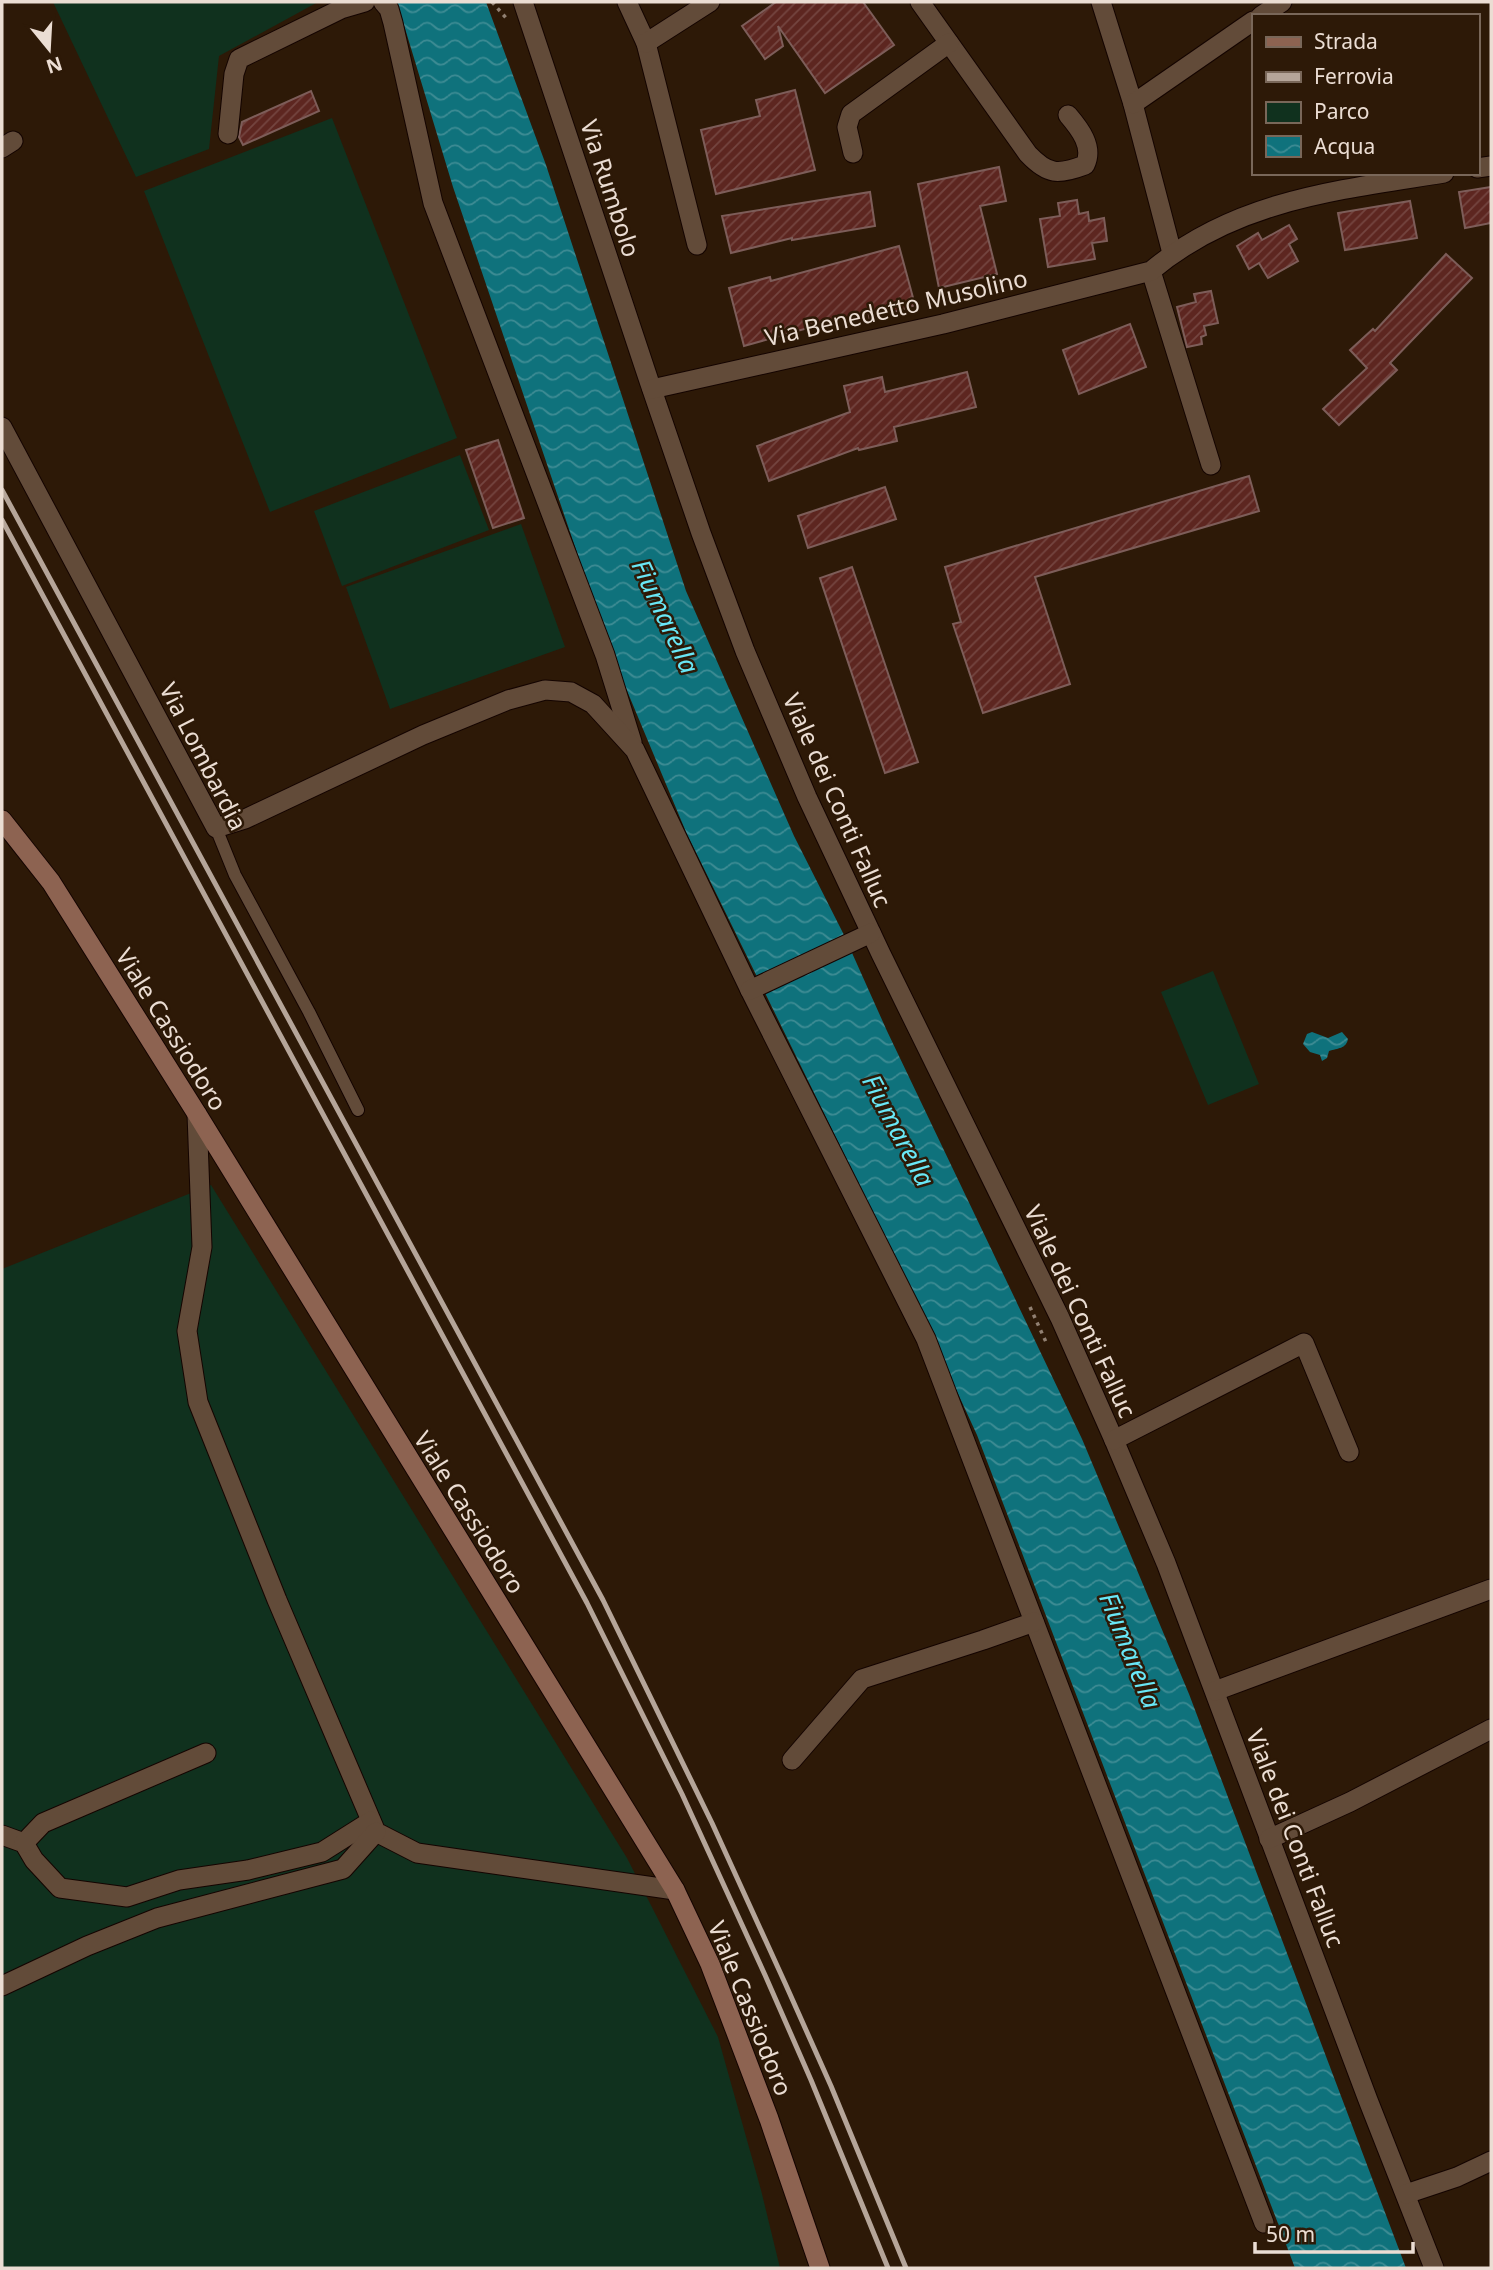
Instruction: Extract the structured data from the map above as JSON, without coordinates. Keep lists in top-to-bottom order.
{
  "streets": {
    "main road": ["Viale Cassiodoro"],
    "street": [
      "Via Rumbolo",
      "Via Benedetto Musolino",
      "Via Lombardia",
      "Viale dei Conti Falluc"
    ]
  },
  "crossings": [
    ["Via Rumbolo", "Via Benedetto Musolino"],
    ["Via Rumbolo", "Viale dei Conti Falluc"],
    ["Via Benedetto Musolino", "Viale dei Conti Falluc"]
  ],
  "water": ["Fiumarella"],
  "legend": [
    "Strada",
    "Ferrovia",
    "Parco",
    "Acqua"
  ],
  "scale_bar": "50 m",
  "north": "bottom"
}
